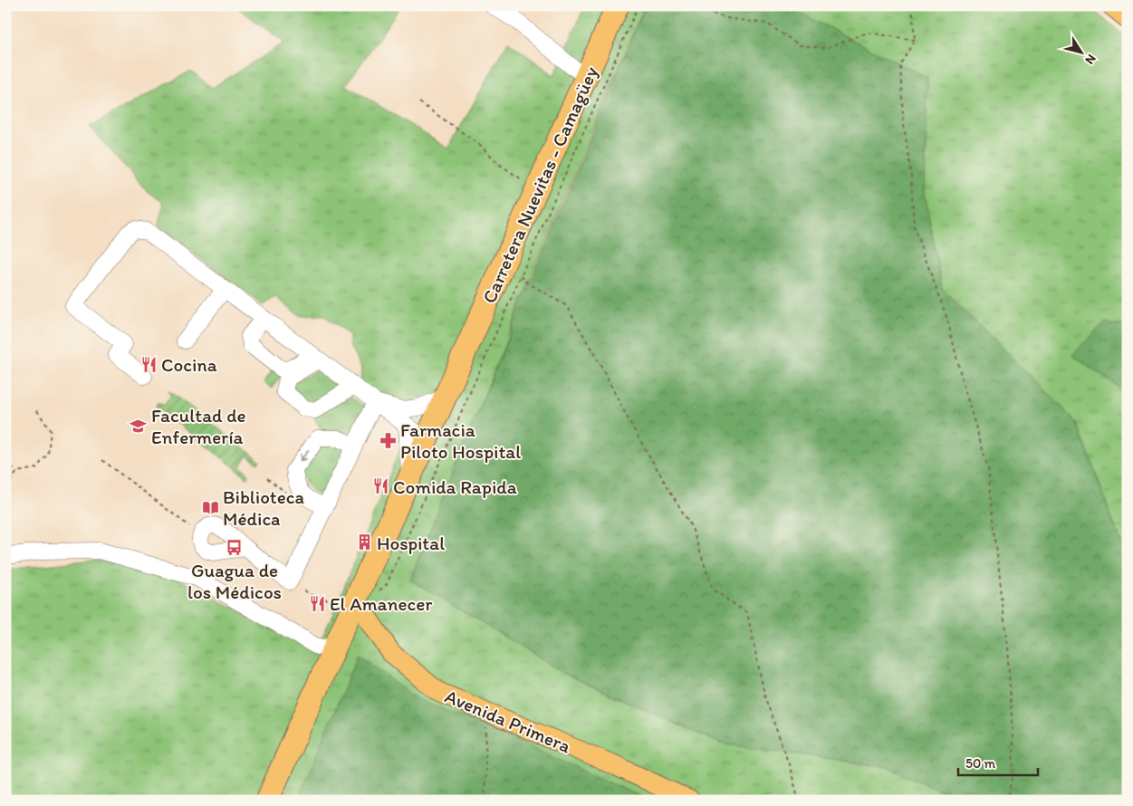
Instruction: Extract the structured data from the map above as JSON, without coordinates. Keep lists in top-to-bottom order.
{
  "streets": {
    "highway": ["Carretera Nuevitas - Camagüey"],
    "main road": ["Avenida Primera"]
  },
  "crossings": [
    ["Carretera Nuevitas - Camagüey", "Avenida Primera"]
  ],
  "places": {
    "restaurant": ["Cocina", "Comida Rapida", "El Amanecer"],
    "school or university": ["Facultad de Enfermería"],
    "pharmacy": ["Farmacia Piloto Hospital"],
    "library": ["Biblioteca Médica"],
    "building": ["Hospital"],
    "bus stop": ["Guagua de los Médicos"]
  },
  "scale_bar": "50 m",
  "north": "bottom right"
}
